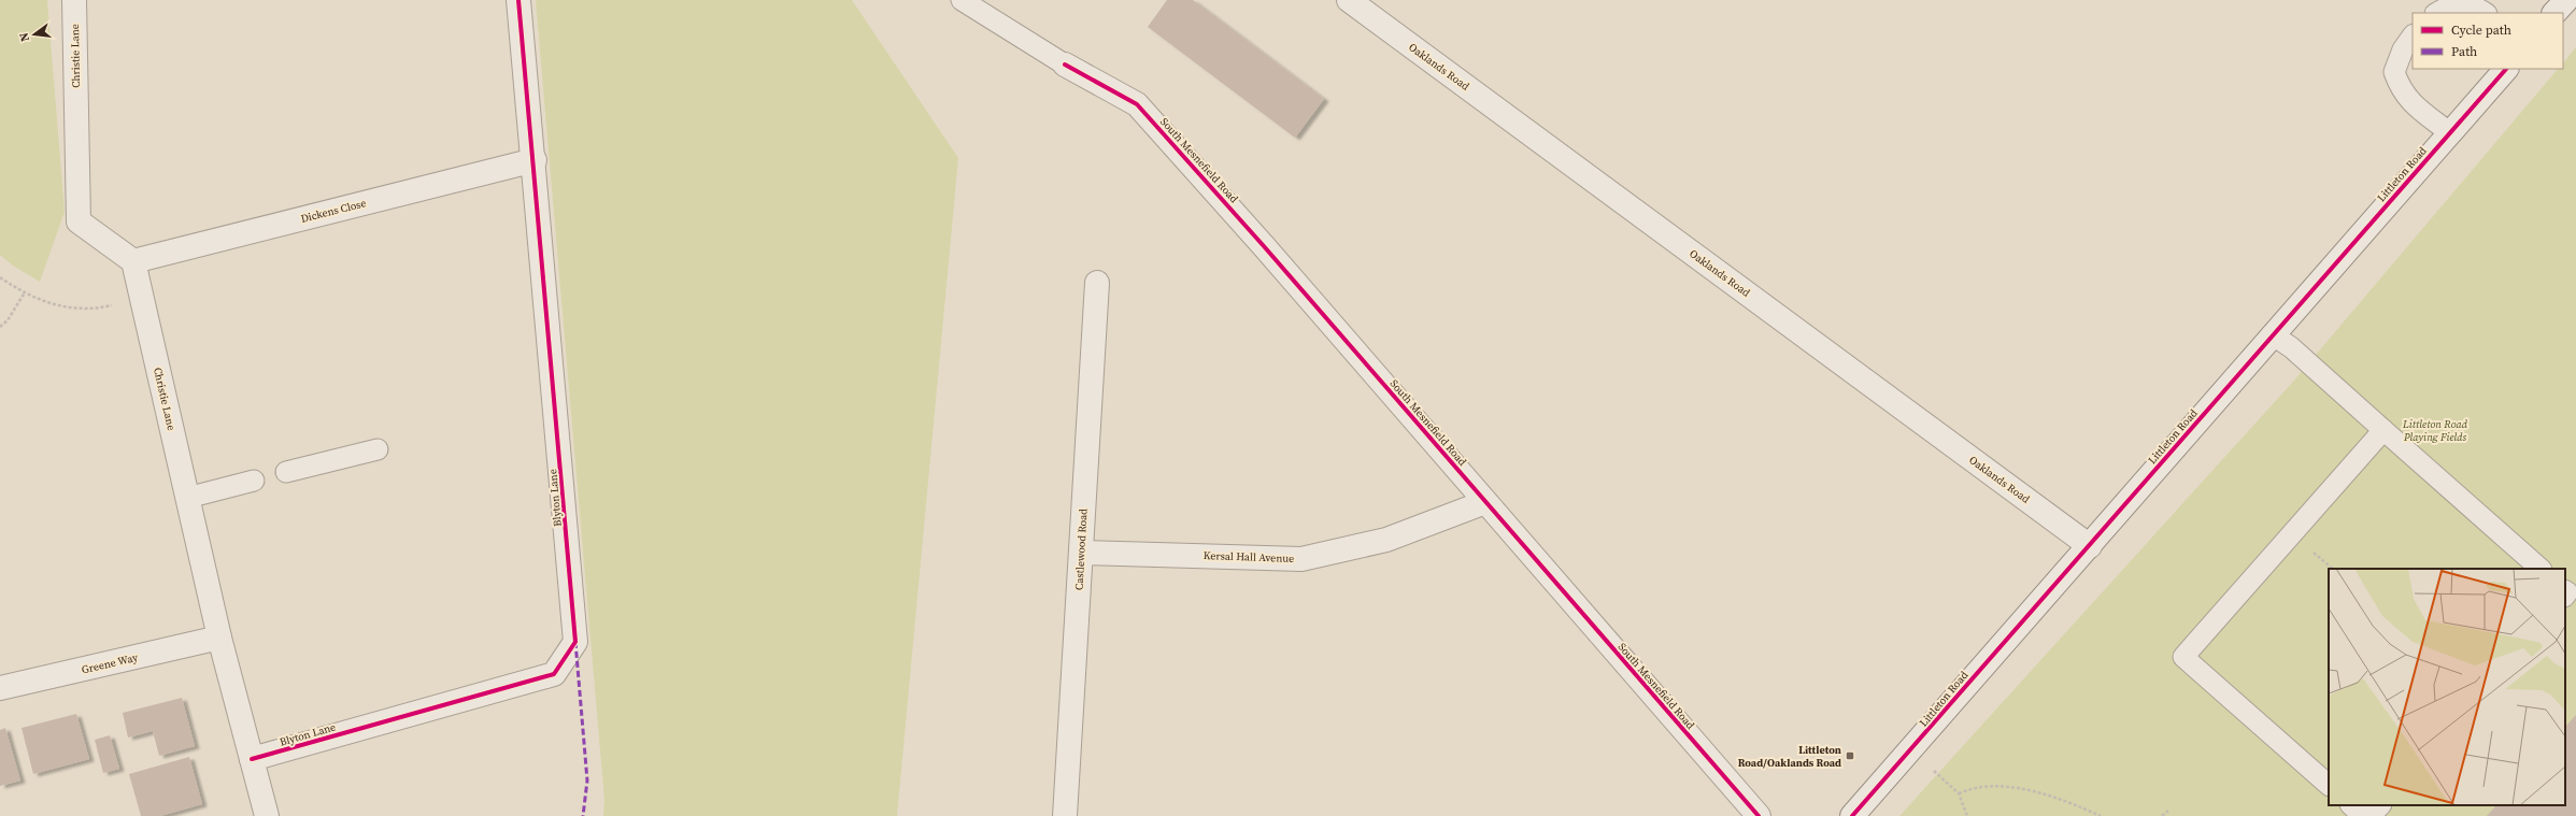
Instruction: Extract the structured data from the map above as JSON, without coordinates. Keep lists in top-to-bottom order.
{
  "streets": {
    "street": [
      "Christie Lane",
      "Oaklands Road",
      "South Mesnefield Road",
      "Littleton Road",
      "Dickens Close",
      "Blyton Lane",
      "Castlewood Road",
      "Kersal Hall Avenue",
      "Greene Way"
    ]
  },
  "crossings": [
    ["Christie Lane", "Dickens Close"],
    ["Christie Lane", "Blyton Lane"],
    ["Christie Lane", "Greene Way"],
    ["Oaklands Road", "Littleton Road"],
    ["South Mesnefield Road", "Kersal Hall Avenue"],
    ["Dickens Close", "Blyton Lane"],
    ["Castlewood Road", "Kersal Hall Avenue"]
  ],
  "parks": ["Littleton Road Playing Fields"],
  "places": {
    "transit": ["Littleton Road/Oaklands Road"]
  },
  "legend": ["Cycle path", "Path"],
  "north": "left"
}
